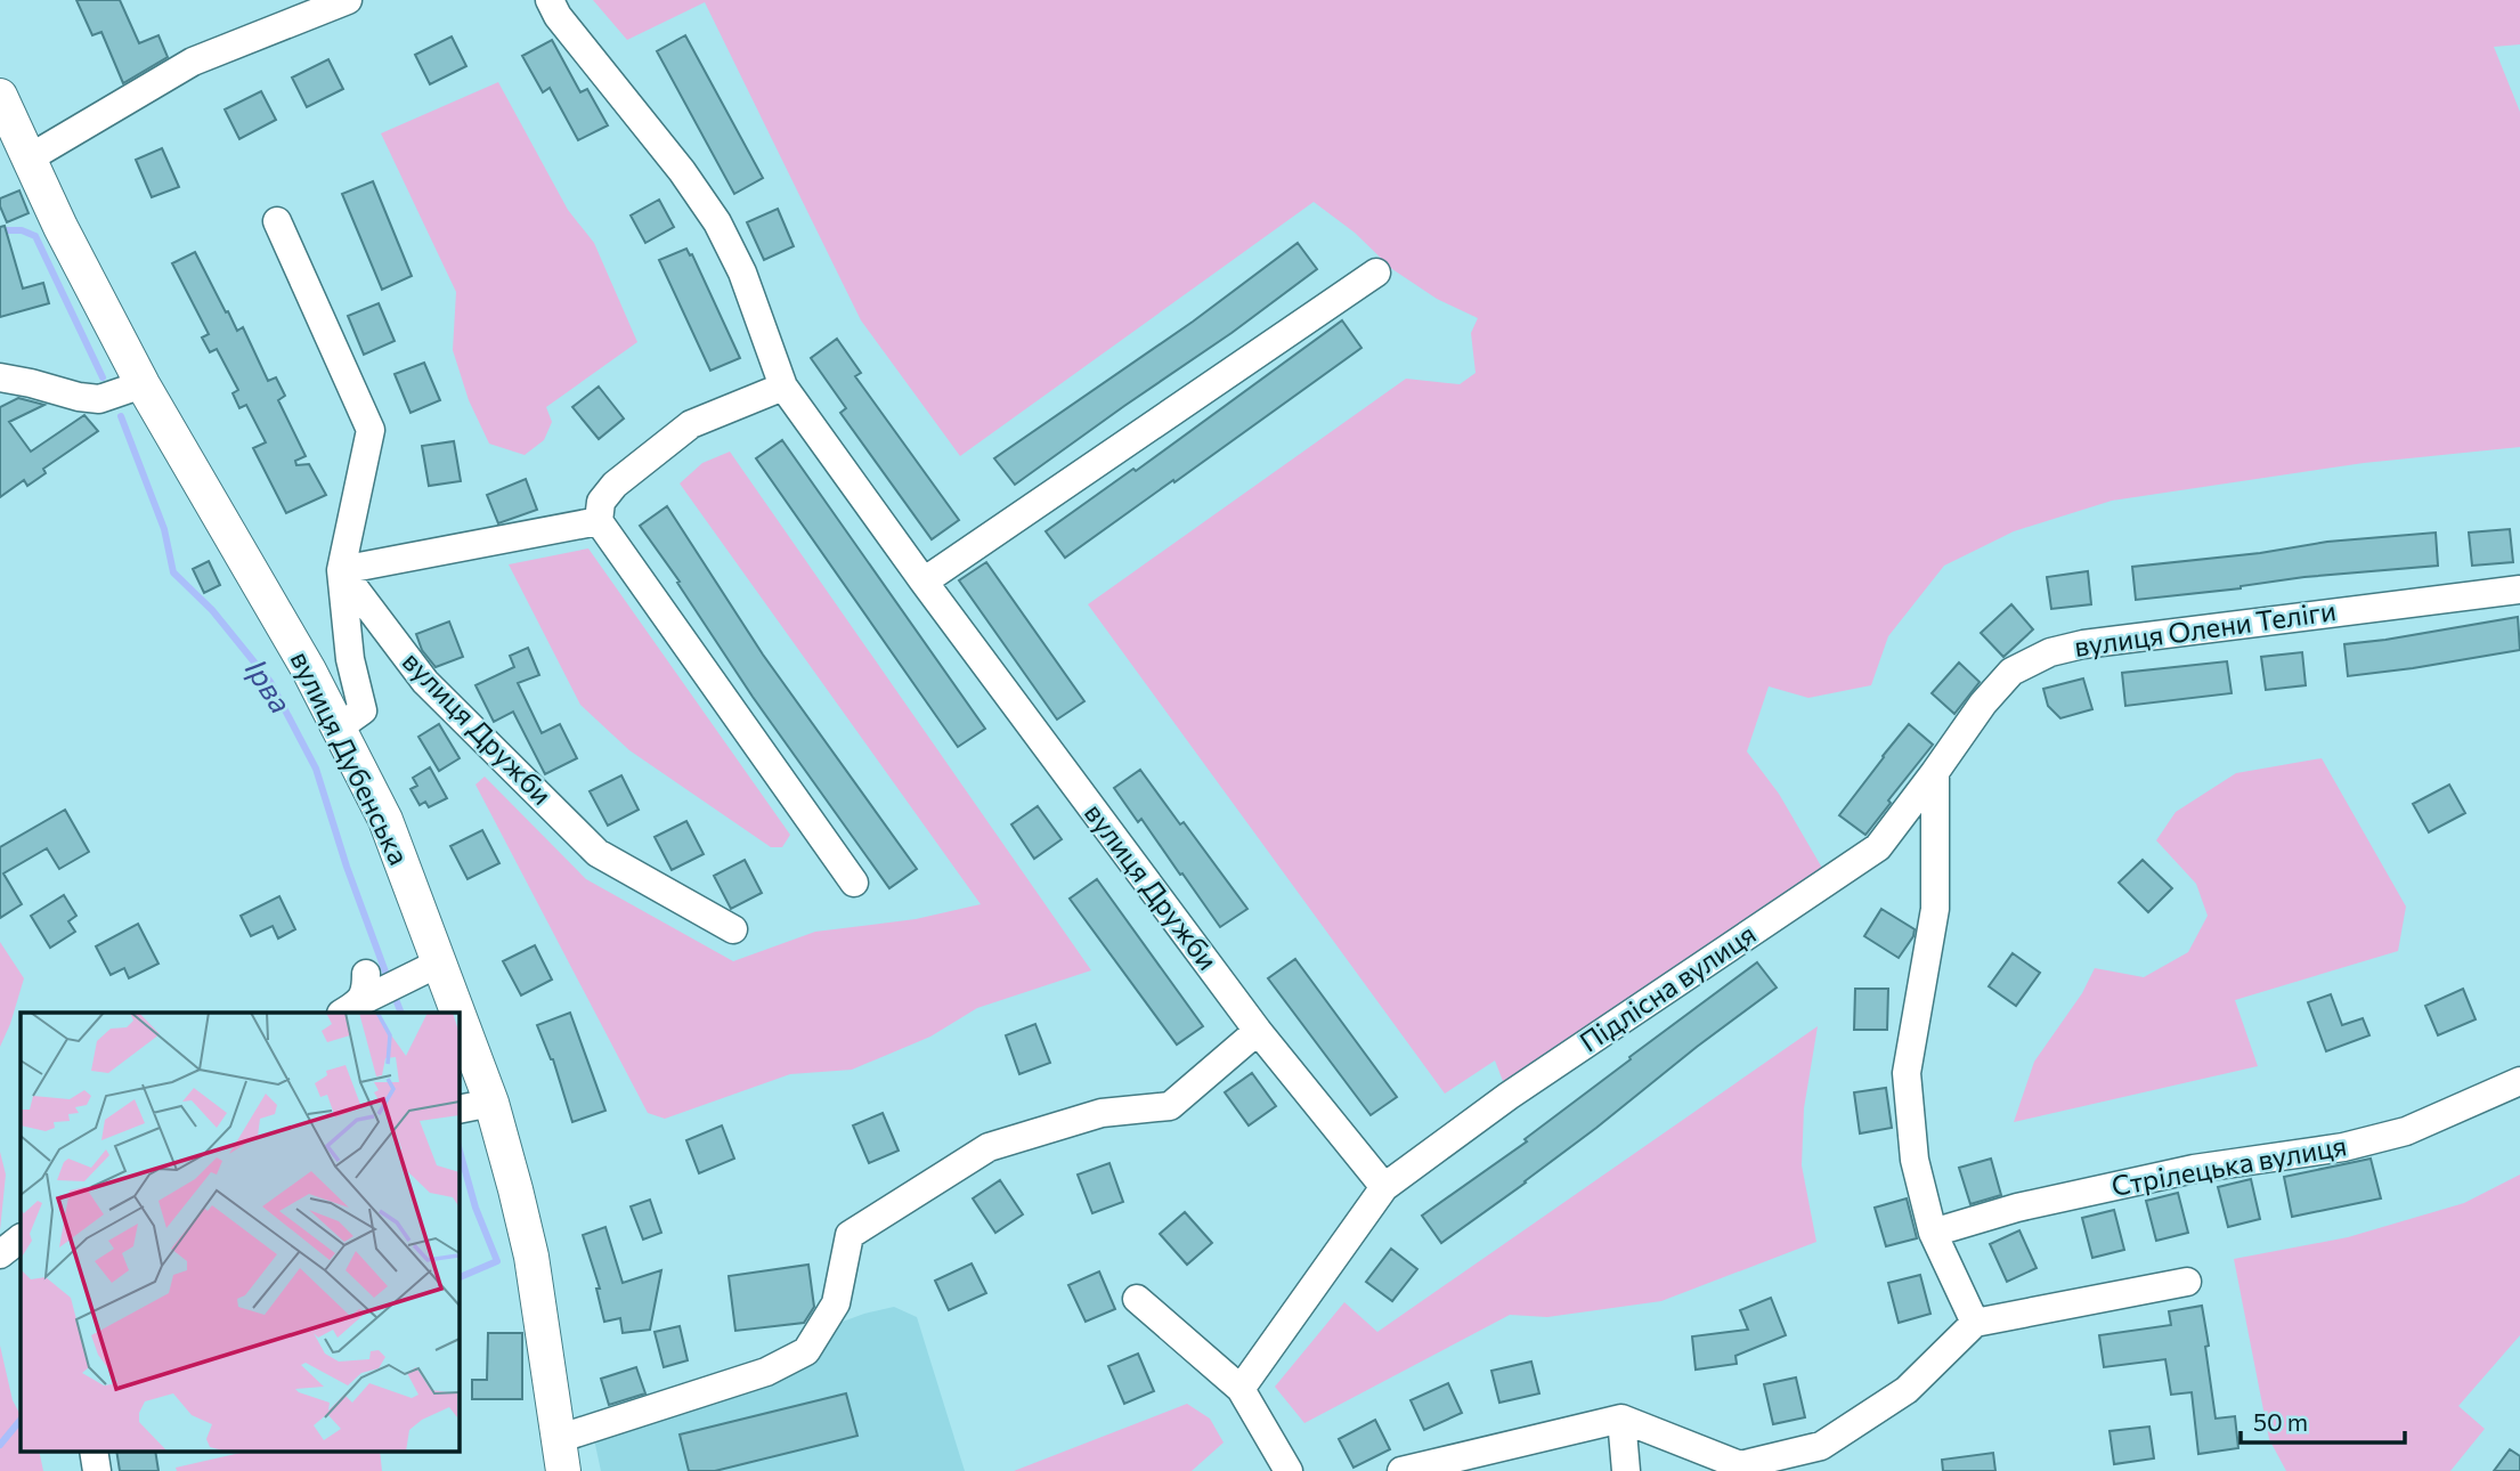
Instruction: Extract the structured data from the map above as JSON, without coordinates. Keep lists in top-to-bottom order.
{
  "streets": {
    "main road": ["вулиця Дубенська"],
    "street": [
      "вулиця Олени Теліги",
      "вулиця Дружби",
      "Підлісна вулиця",
      "Стрілецька вулиця"
    ]
  },
  "crossings": [
    ["вулиця Олени Теліги", "Підлісна вулиця"],
    ["вулиця Дружби", "Підлісна вулиця"]
  ],
  "water": ["Ірва"],
  "scale_bar": "50 m"
}
